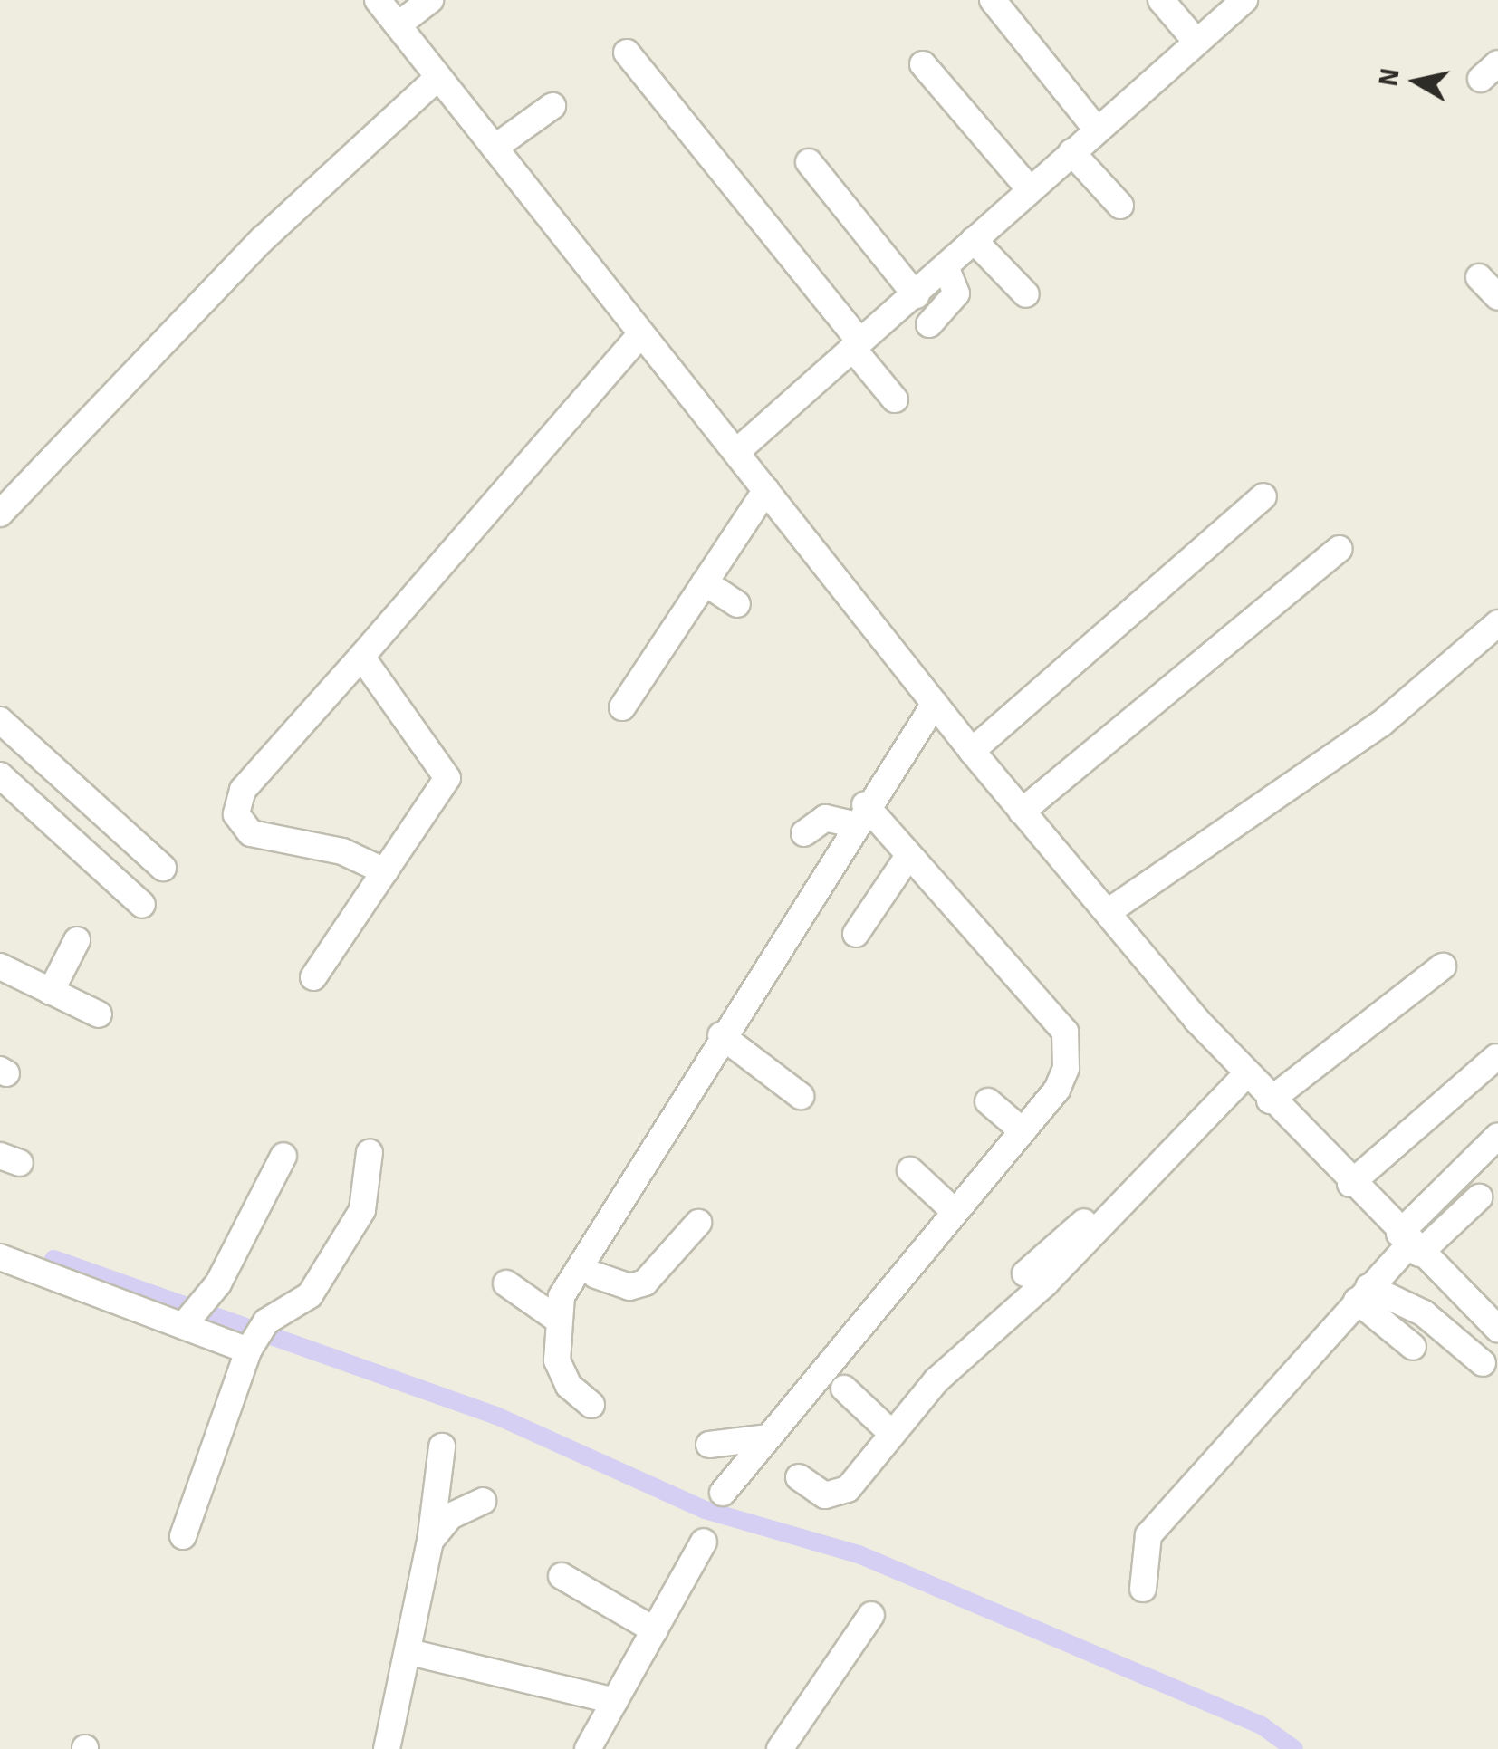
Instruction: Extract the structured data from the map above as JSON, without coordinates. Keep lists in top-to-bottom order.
{
  "north": "left"
}
